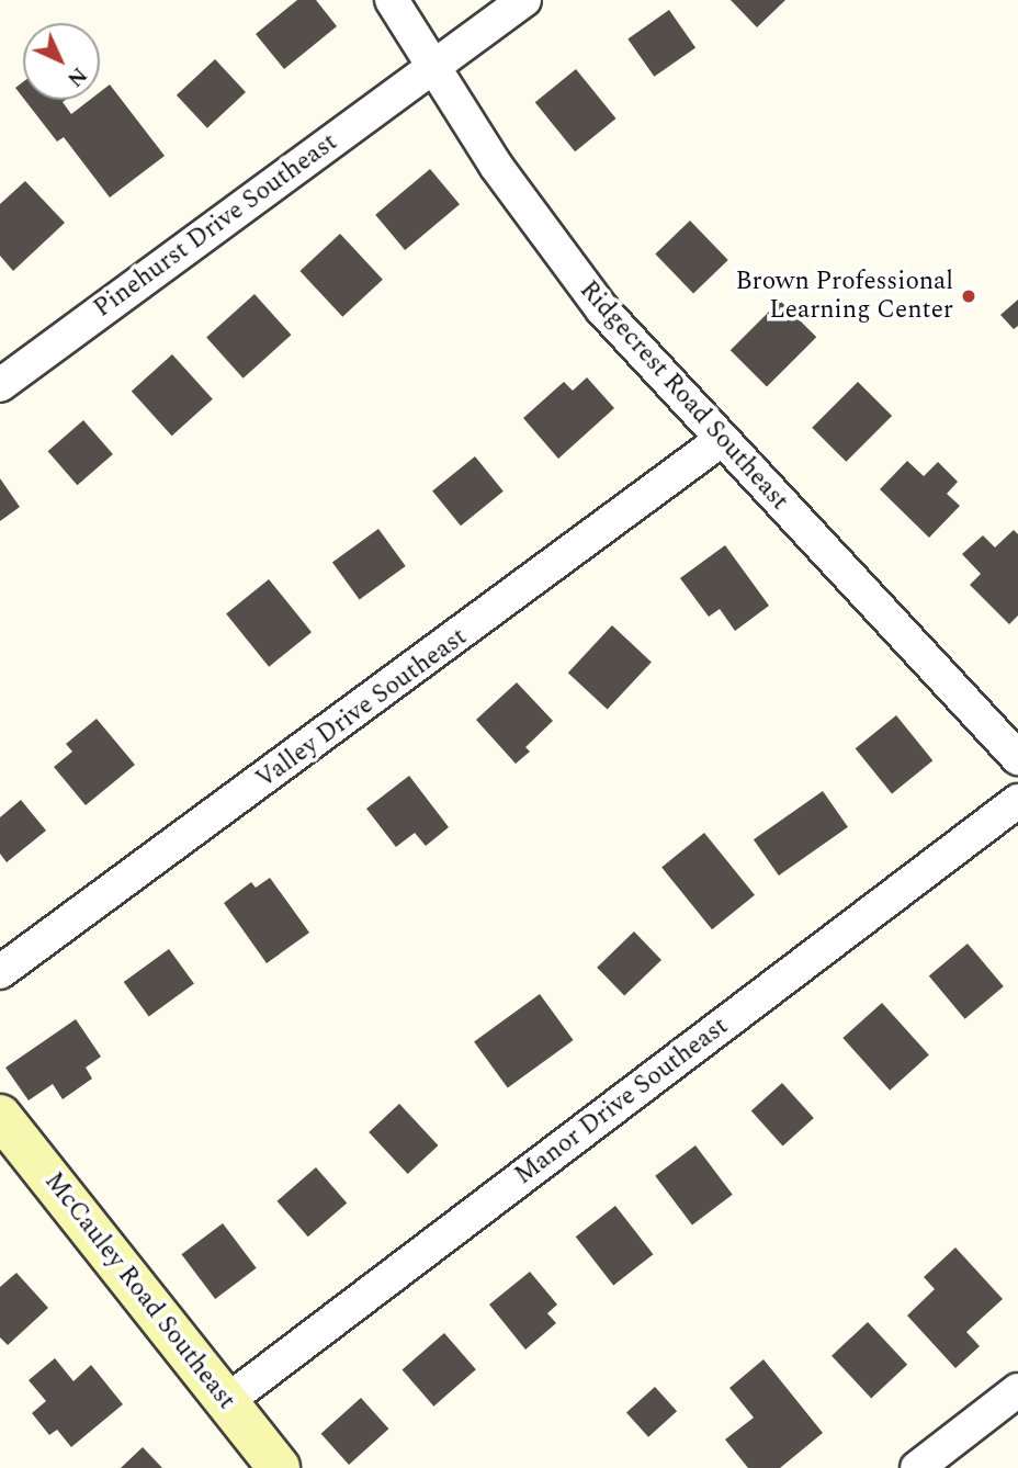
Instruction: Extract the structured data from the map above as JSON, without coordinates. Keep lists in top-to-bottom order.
{
  "streets": {
    "street": [
      "Pinehurst Drive Southeast",
      "Ridgecrest Road Southeast",
      "Valley Drive Southeast",
      "Manor Drive Southeast",
      "McCauley Road Southeast"
    ]
  },
  "crossings": [
    ["Pinehurst Drive Southeast", "Ridgecrest Road Southeast"],
    ["Ridgecrest Road Southeast", "Valley Drive Southeast"],
    ["Manor Drive Southeast", "McCauley Road Southeast"]
  ],
  "places": ["Brown Professional Learning Center"],
  "north": "bottom right"
}
